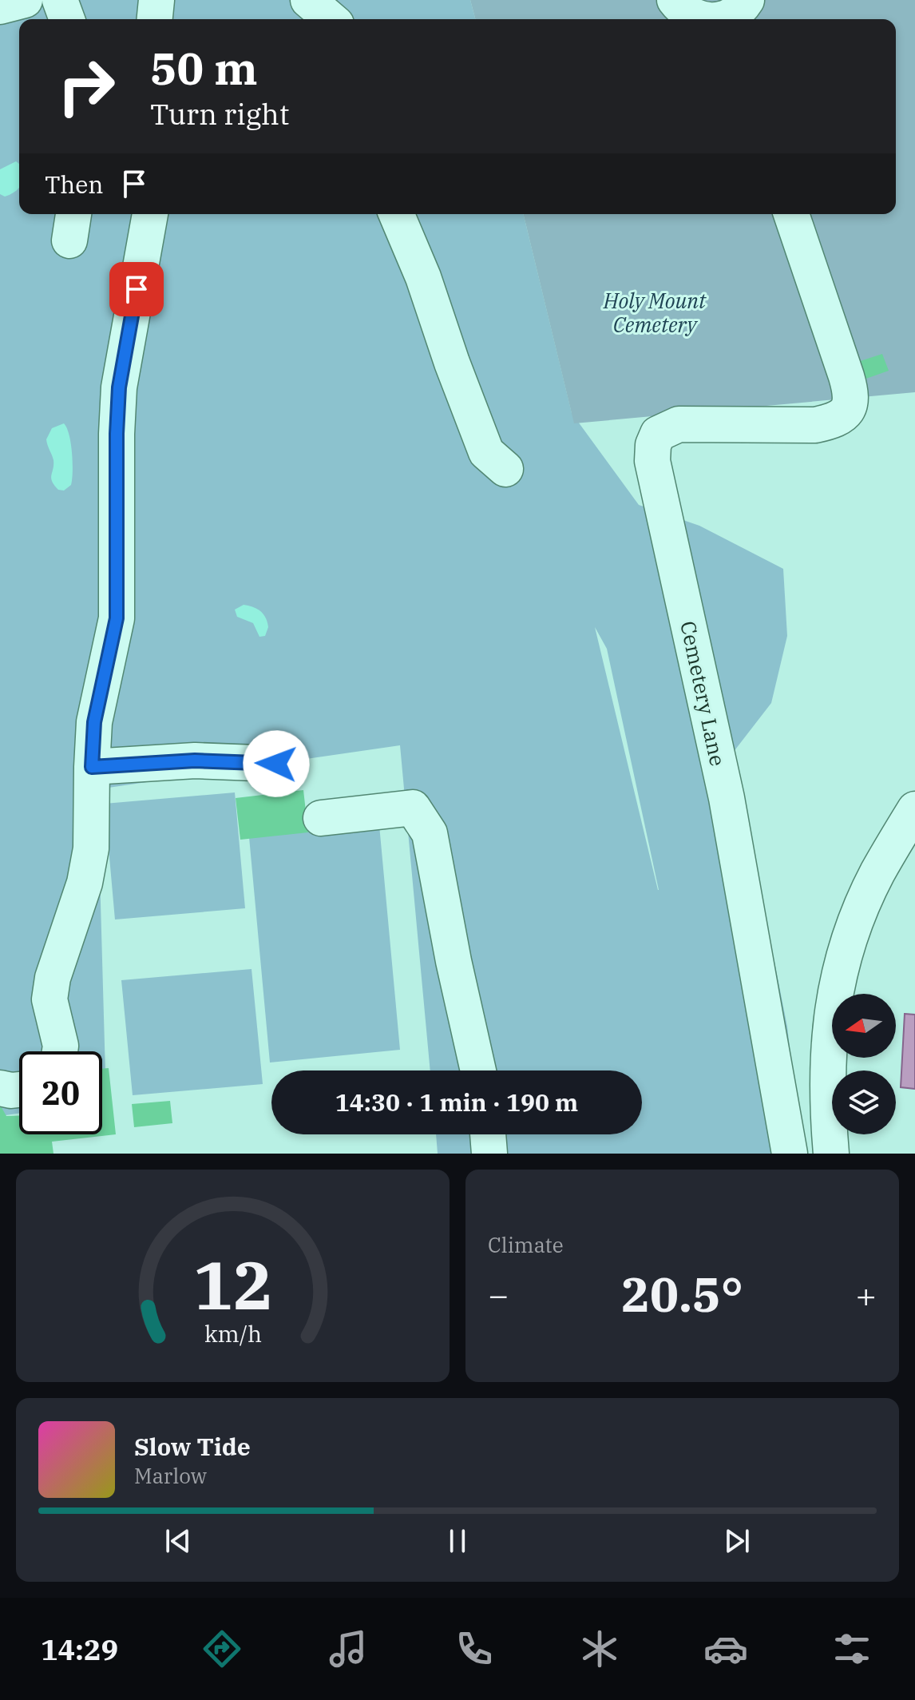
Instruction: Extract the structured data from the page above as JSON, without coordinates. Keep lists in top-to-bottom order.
{
  "streets": {
    "street": ["Cemetery Lane"]
  },
  "parks": ["Holy Mount Cemetery"],
  "north": "left",
  "page": {
    "turn": ["50 m", "Turn right"],
    "then": "Then",
    "limit": "20",
    "trip": "14:30 · 1 min · 190 m",
    "tile": "Climate",
    "heat": ["−", "20.5°", "+"],
    "song": ["Slow Tide", "Marlow"],
    "tabs": "14:29",
    "gauge": ["12", "km/h"]
  }
}
